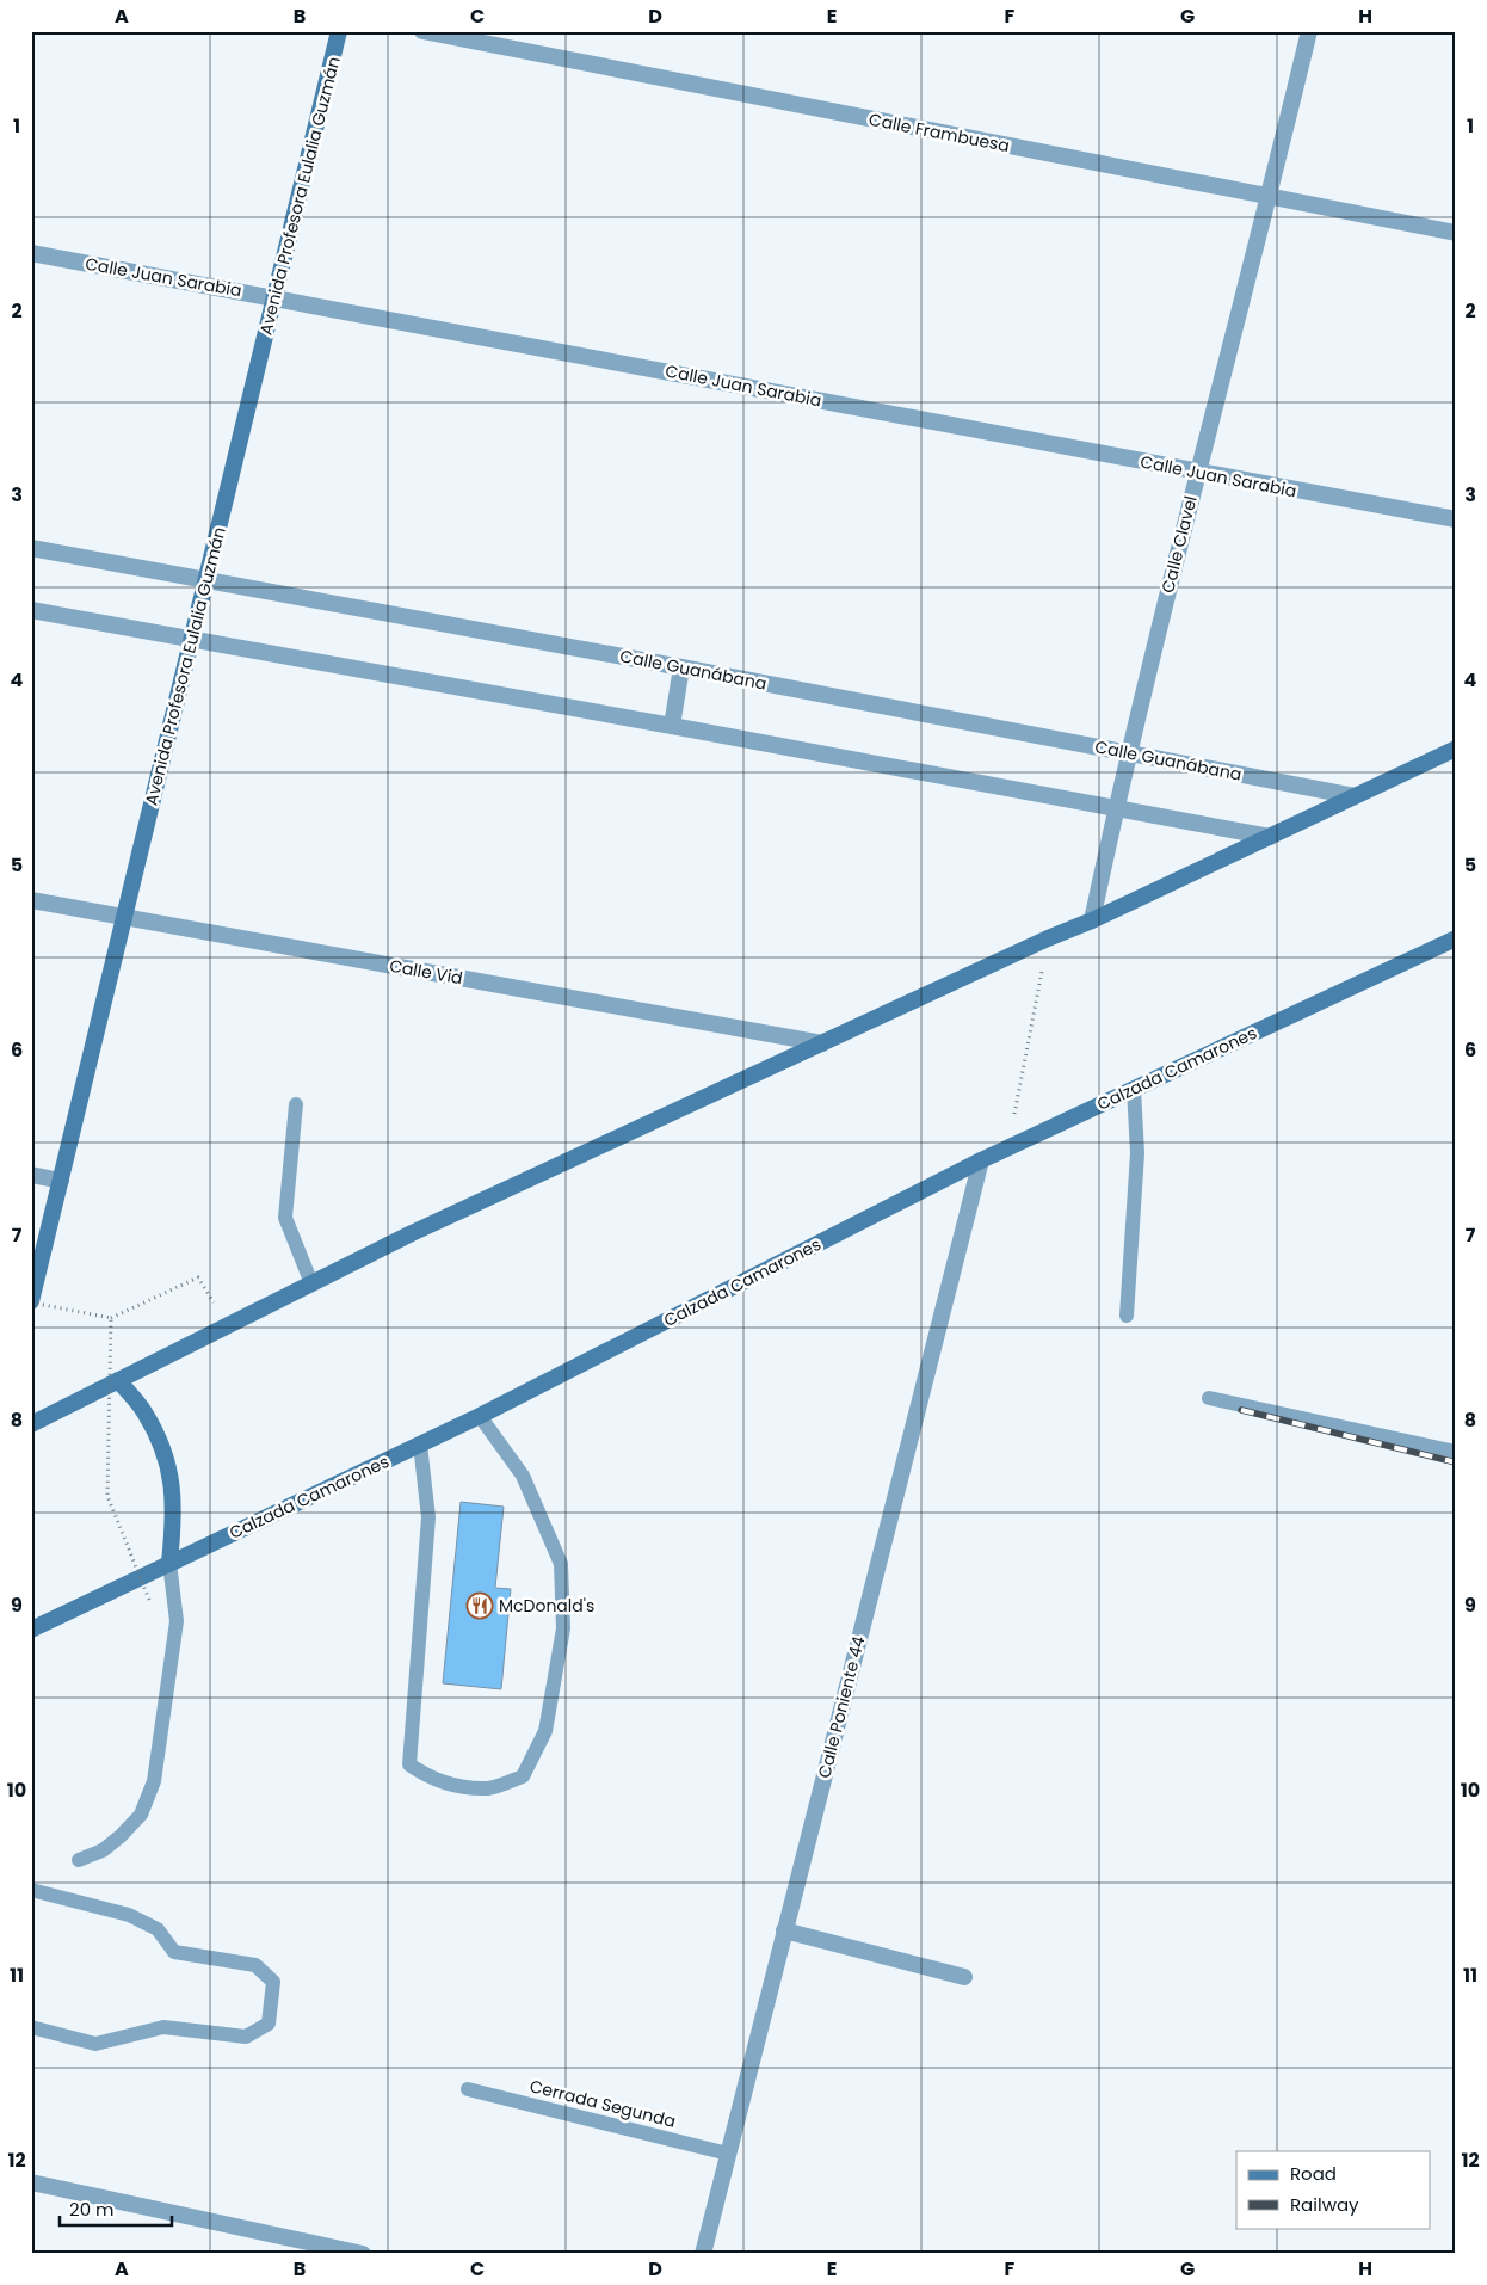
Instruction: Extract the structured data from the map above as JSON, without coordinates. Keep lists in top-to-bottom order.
{
  "streets": {
    "main road": ["Avenida Profesora Eulalia Guzmán", "Calzada Camarones"],
    "street": [
      "Calle Frambuesa",
      "Calle Juan Sarabia",
      "Calle Clavel",
      "Calle Guanábana",
      "Calle Vid",
      "Calle Poniente 44"
    ],
    "lane": ["Cerrada Segunda"]
  },
  "crossings": [
    ["Calle Frambuesa", "Calle Clavel"],
    ["Avenida Profesora Eulalia Guzmán", "Calle Juan Sarabia"],
    ["Avenida Profesora Eulalia Guzmán", "Calle Guanábana"],
    ["Avenida Profesora Eulalia Guzmán", "Calle Vid"],
    ["Calle Juan Sarabia", "Calle Clavel"],
    ["Calle Clavel", "Calle Guanábana"],
    ["Calzada Camarones", "Calle Poniente 44"],
    ["Calle Poniente 44", "Cerrada Segunda"]
  ],
  "places": {
    "restaurant": ["McDonald's"]
  },
  "legend": ["Road", "Railway"],
  "scale_bar": "20 m",
  "grid": {
    "columns": [
      "A",
      "B",
      "C",
      "D",
      "E",
      "F",
      "G",
      "H"
    ],
    "rows": [
      "1",
      "2",
      "3",
      "4",
      "5",
      "6",
      "7",
      "8",
      "9",
      "10",
      "11",
      "12"
    ]
  }
}
